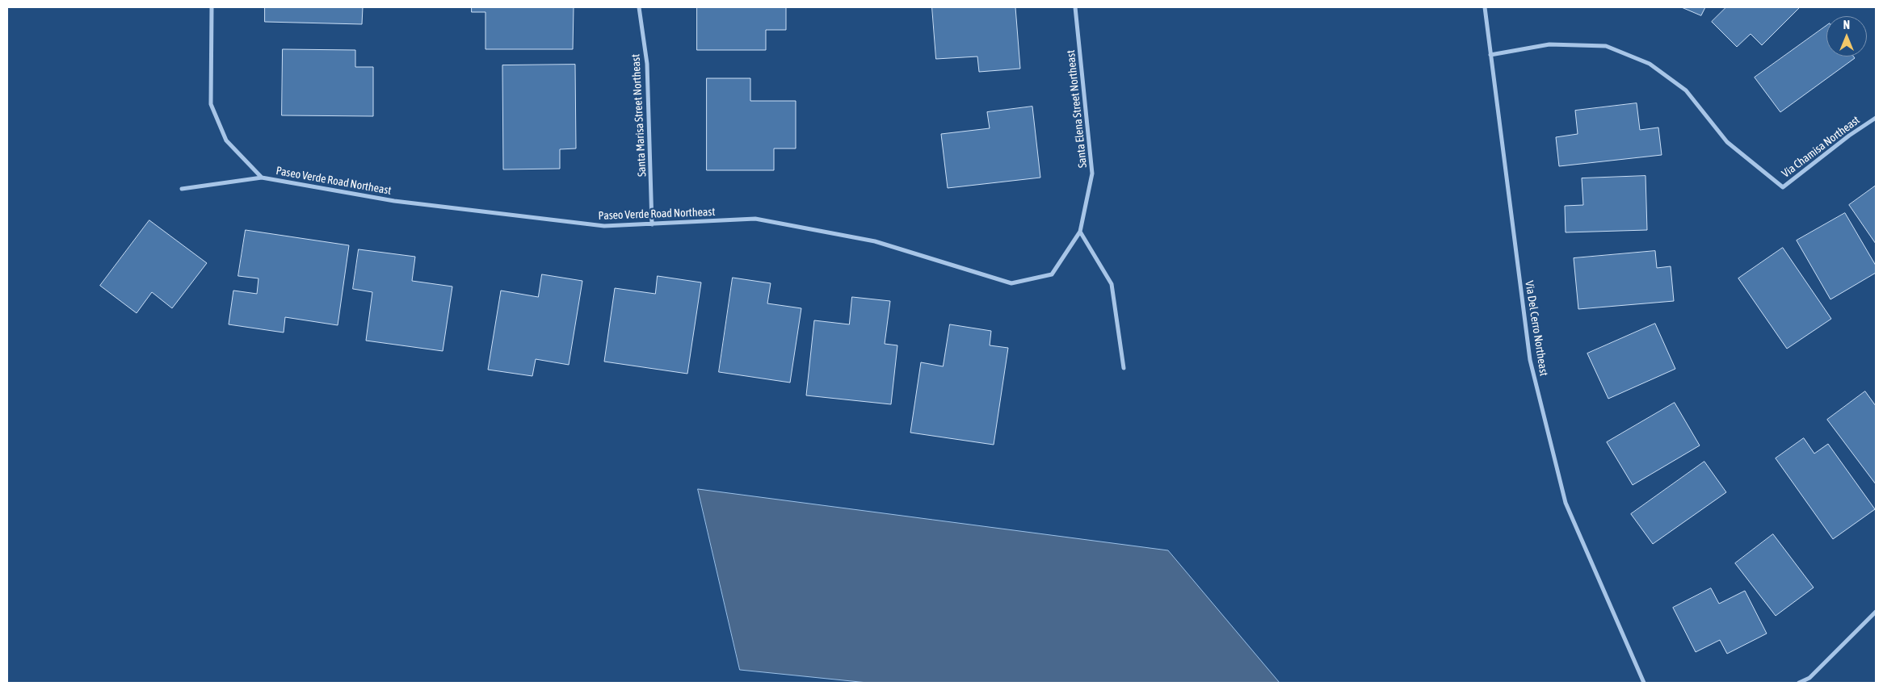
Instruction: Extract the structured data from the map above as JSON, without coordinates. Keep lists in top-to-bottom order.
{
  "streets": {
    "street": [
      "Santa Elena Street Northeast",
      "Santa Marisa Street Northeast",
      "Via Chamisa Northeast",
      "Paseo Verde Road Northeast",
      "Via Del Cerro Northeast"
    ]
  },
  "crossings": [
    ["Santa Elena Street Northeast", "Paseo Verde Road Northeast"],
    ["Santa Marisa Street Northeast", "Paseo Verde Road Northeast"],
    ["Via Chamisa Northeast", "Via Del Cerro Northeast"]
  ],
  "north": "top"
}
